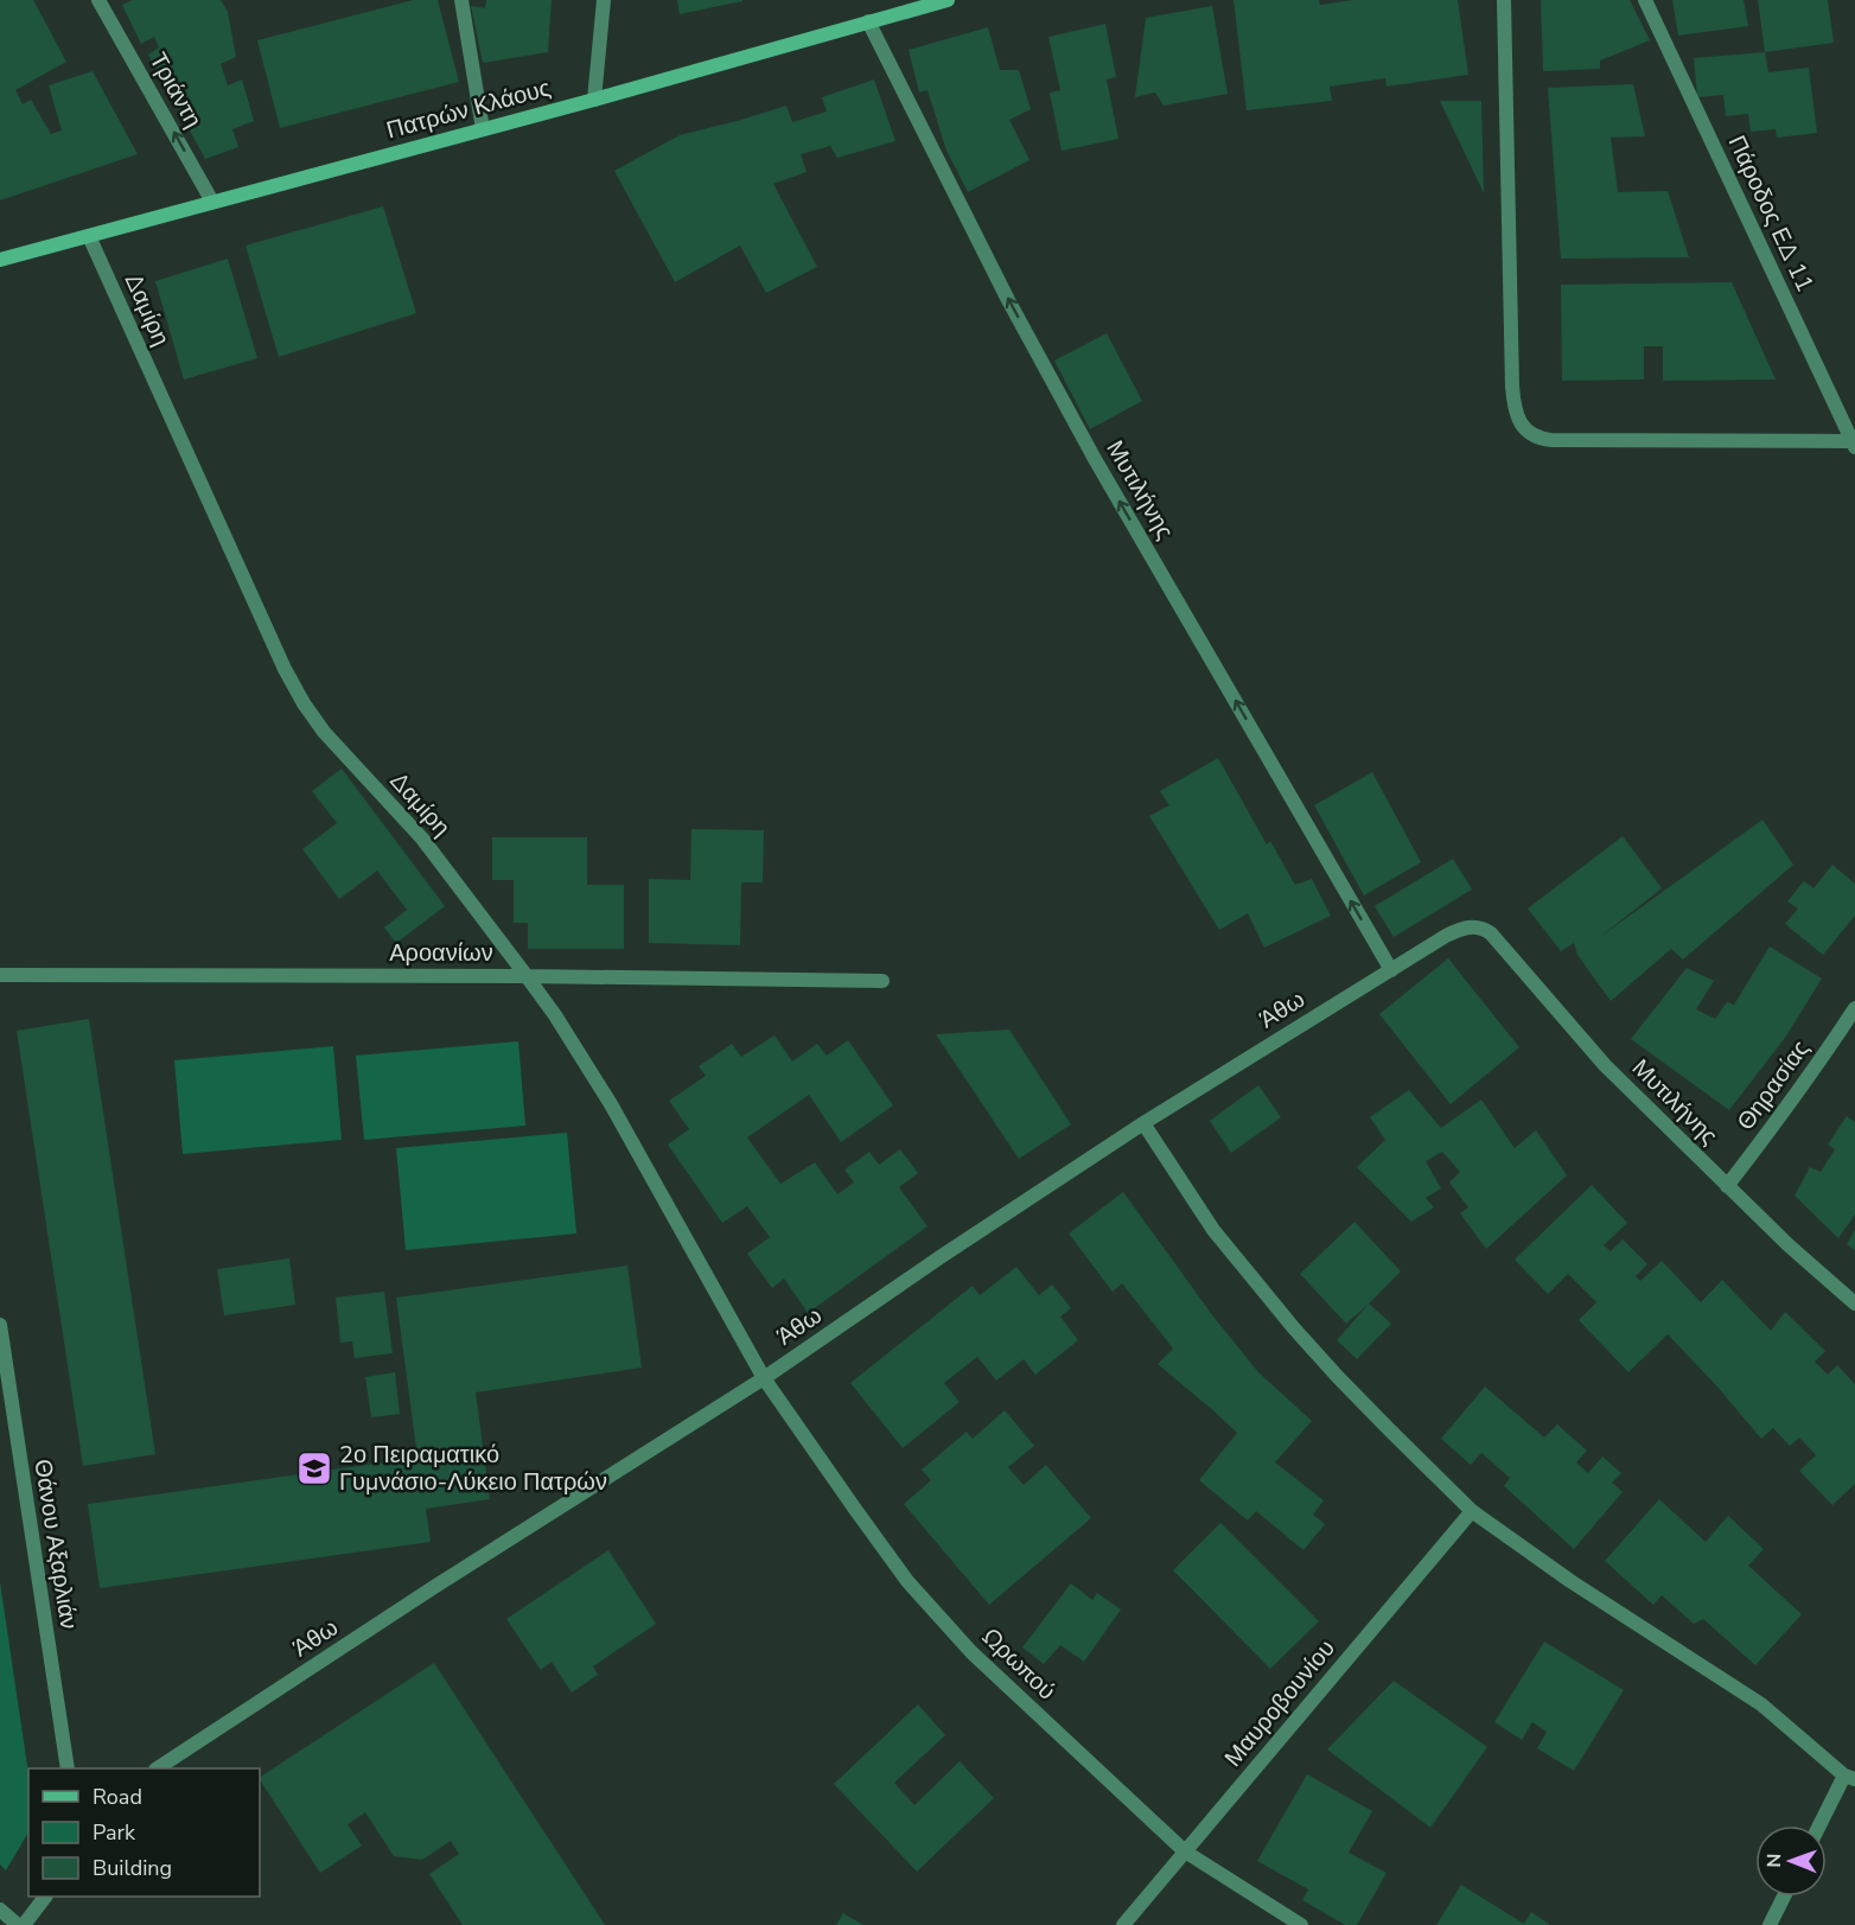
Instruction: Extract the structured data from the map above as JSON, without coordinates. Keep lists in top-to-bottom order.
{
  "streets": {
    "main road": ["Πατρών Κλάους"],
    "street": [
      "Τριάντη",
      "Πάροδος ΕΔ 11",
      "Δαμίρη",
      "Μυτιλήνης",
      "Αροανίων",
      "Άθω",
      "Θηρασίας",
      "Θάνου Αξαρλιάν",
      "Ωρωπού",
      "Μαυροβουνίου"
    ]
  },
  "crossings": [
    ["Τριάντη", "Πατρών Κλάους"],
    ["Πατρών Κλάους", "Δαμίρη"],
    ["Πατρών Κλάους", "Μυτιλήνης"],
    ["Δαμίρη", "Αροανίων"],
    ["Δαμίρη", "Άθω"],
    ["Δαμίρη", "Ωρωπού"],
    ["Μυτιλήνης", "Άθω"],
    ["Μυτιλήνης", "Θηρασίας"],
    ["Άθω", "Ωρωπού"],
    ["Ωρωπού", "Μαυροβουνίου"]
  ],
  "one_way": ["Τριάντη", "Μυτιλήνης"],
  "places": {
    "school or university": ["2ο Πειραματικό Γυμνάσιο-Λύκειο Πατρών"]
  },
  "legend": ["Road", "Park", "Building"],
  "north": "left"
}
